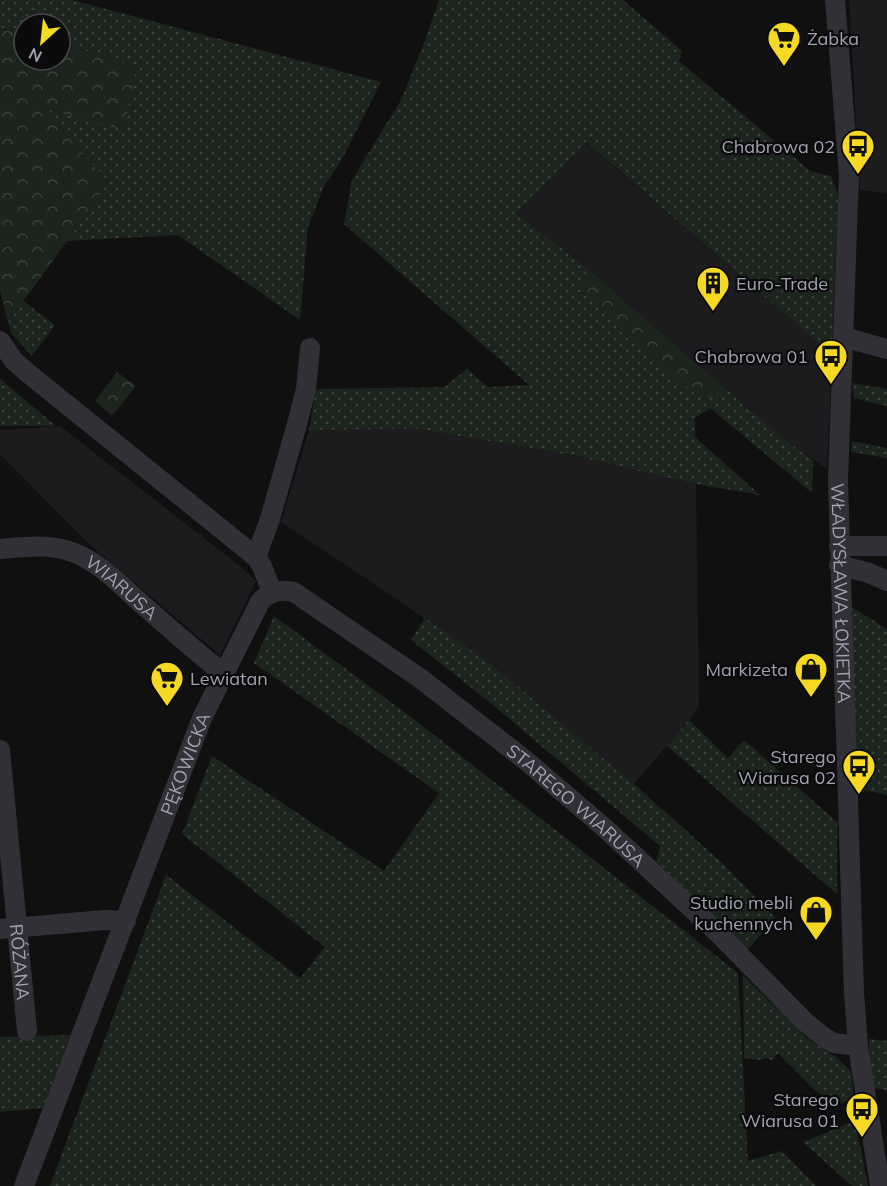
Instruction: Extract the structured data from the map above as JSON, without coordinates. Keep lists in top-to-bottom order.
{
  "streets": {
    "street": [
      "WIARUSA",
      "WŁADYSŁAWA ŁOKIETKA",
      "PĘKOWICKA",
      "STAREGO WIARUSA",
      "RÓŻANA"
    ]
  },
  "crossings": [
    ["WIARUSA", "PĘKOWICKA"],
    ["WŁADYSŁAWA ŁOKIETKA", "STAREGO WIARUSA"],
    ["PĘKOWICKA", "STAREGO WIARUSA"]
  ],
  "places": {
    "supermarket": ["Żabka", "Lewiatan"],
    "bus stop": [
      "Chabrowa 02",
      "Chabrowa 01",
      "Starego Wiarusa 02",
      "Starego Wiarusa 01"
    ],
    "building": ["Euro-Trade"],
    "shop": ["Markizeta", "Studio mebli kuchennych"]
  },
  "north": "bottom left"
}
